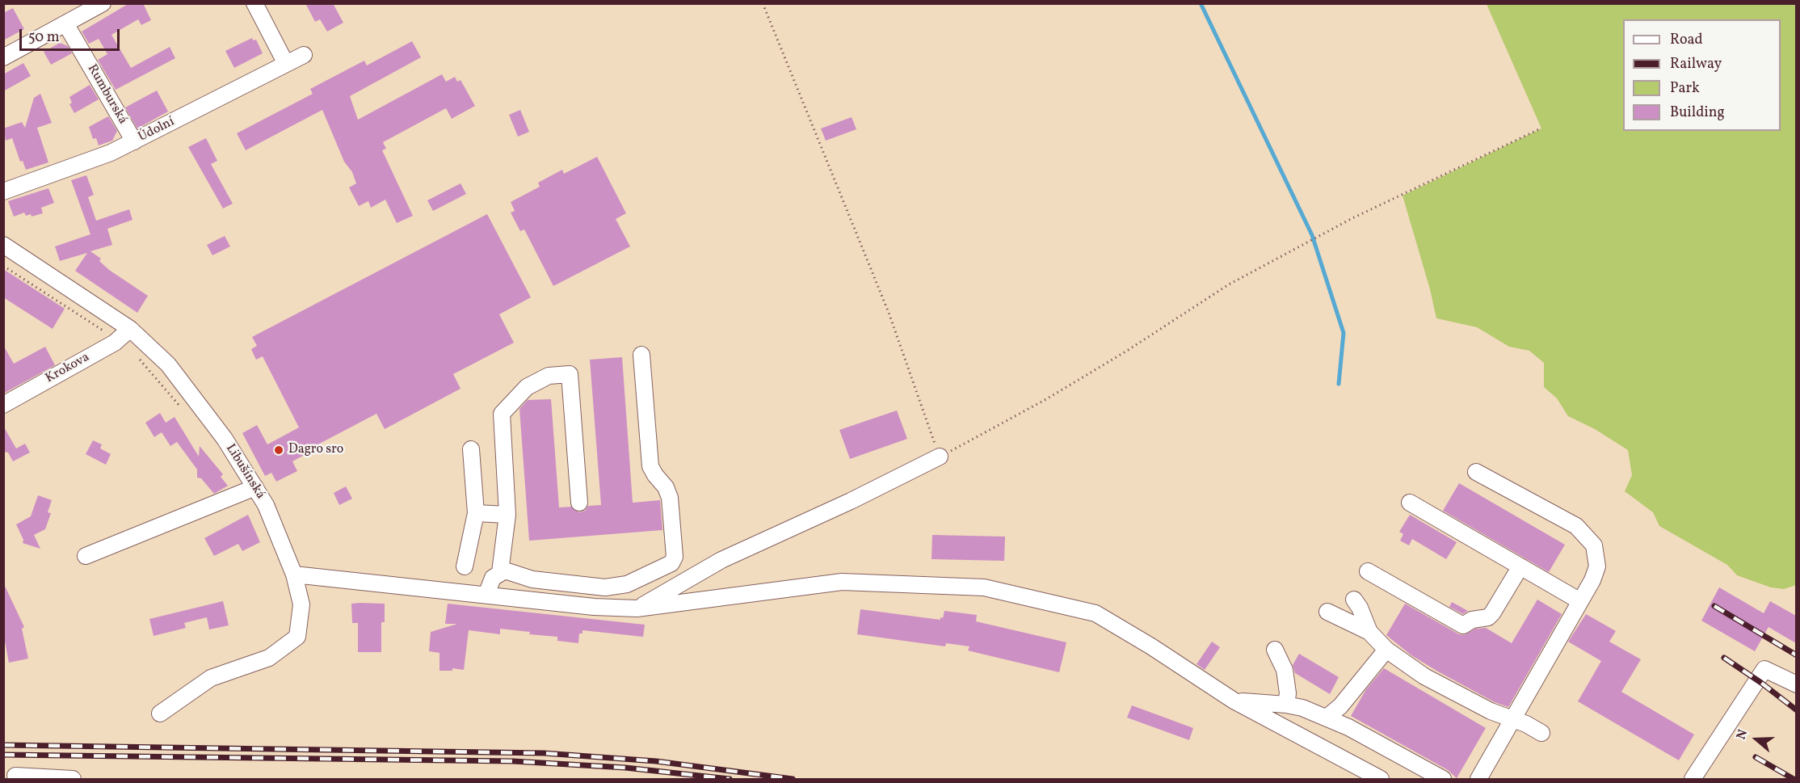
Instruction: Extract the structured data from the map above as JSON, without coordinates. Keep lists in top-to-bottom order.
{
  "streets": {
    "street": [
      "Rumburská",
      "Údolní",
      "Krokova",
      "Libušínská"
    ]
  },
  "crossings": [
    ["Rumburská", "Údolní"],
    ["Krokova", "Libušínská"]
  ],
  "places": ["Dagro sro"],
  "legend": [
    "Road",
    "Railway",
    "Park",
    "Building"
  ],
  "scale_bar": "50 m",
  "north": "left"
}
